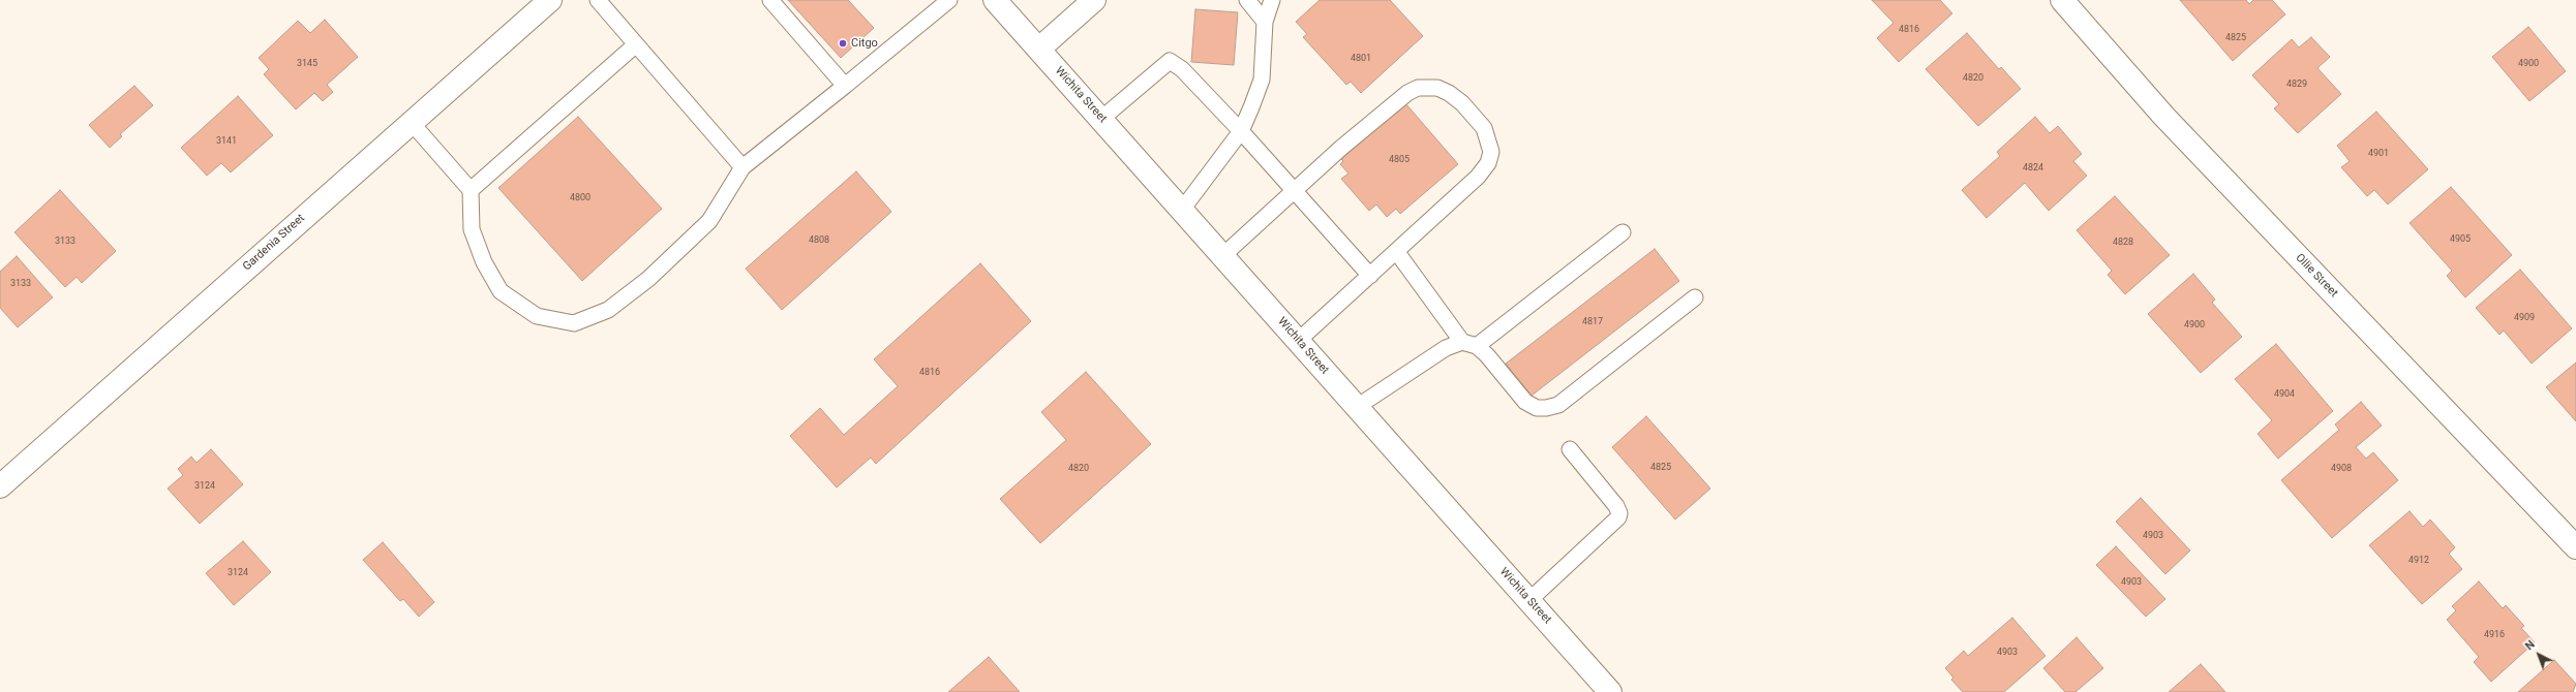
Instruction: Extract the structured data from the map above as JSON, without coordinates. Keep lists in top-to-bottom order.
{
  "streets": {
    "street": ["Wichita Street", "Gardenia Street", "Ollie Street"]
  },
  "places": ["Citgo"],
  "house_numbers": [
    "4816",
    "4825",
    "4801",
    "3145",
    "4900",
    "4820",
    "4829",
    "3141",
    "4901",
    "4805",
    "4824",
    "4800",
    "4905",
    "4808",
    "3133",
    "4828",
    "3133",
    "4909",
    "4817",
    "4900",
    "4816",
    "4904",
    "4825",
    "4820",
    "4908",
    "3124",
    "4903",
    "4912",
    "3124",
    "4903",
    "4916",
    "4903"
  ],
  "north": "top left"
}
